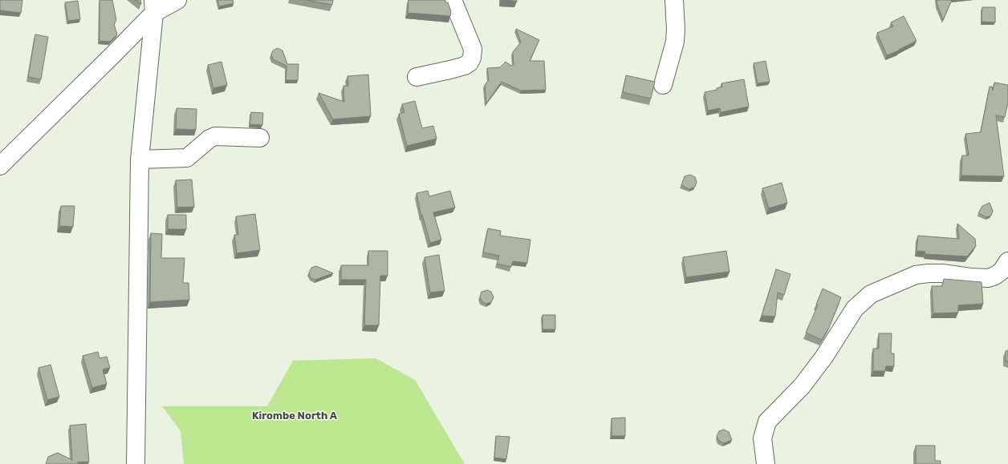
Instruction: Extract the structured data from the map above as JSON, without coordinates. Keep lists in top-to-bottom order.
{
  "districts": ["Kirombe North A"]
}
